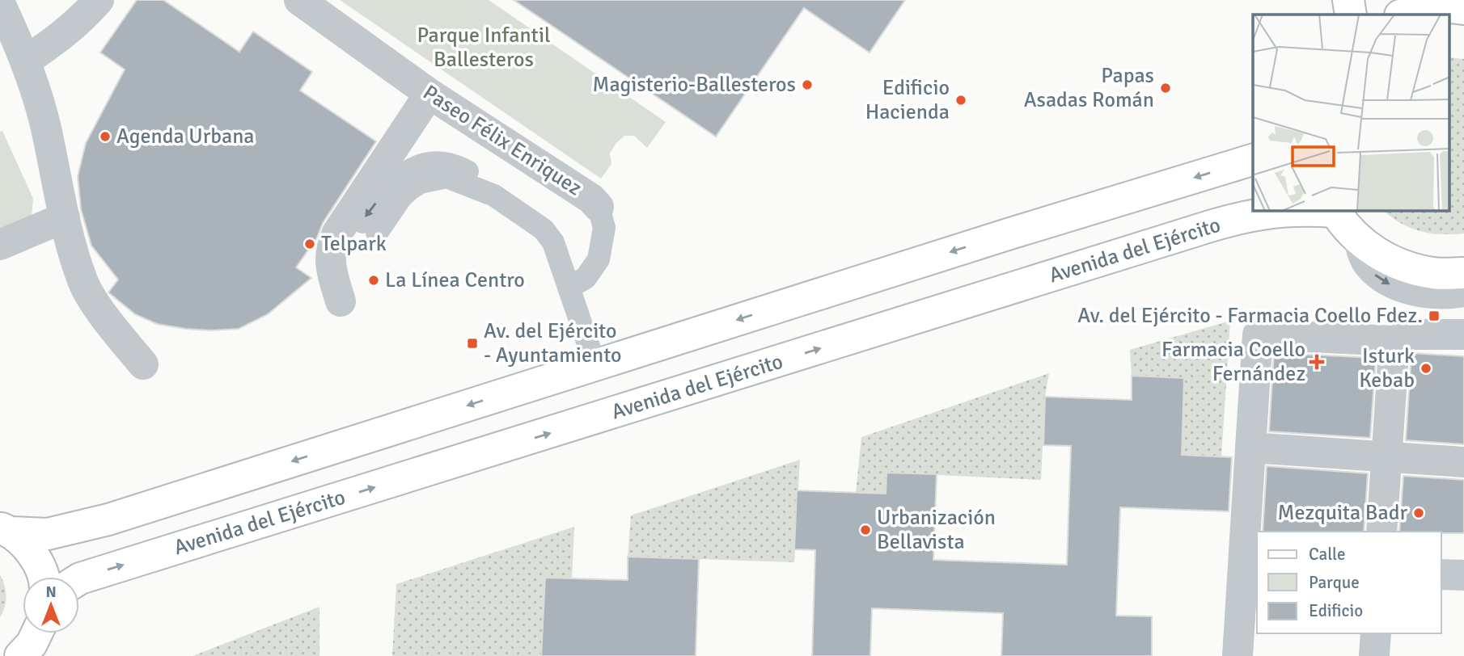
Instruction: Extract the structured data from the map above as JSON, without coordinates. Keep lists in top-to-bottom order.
{
  "streets": {
    "main road": ["Avenida del Ejército"],
    "street": ["Paseo Félix Enriquez"]
  },
  "parks": ["Parque Infantil Ballesteros"],
  "places": {
    "other": [
      "Magisterio-Ballesteros",
      "Papas Asadas Román",
      "Edificio Hacienda",
      "Agenda Urbana",
      "Telpark",
      "La Línea Centro",
      "Isturk Kebab",
      "Mezquita Badr",
      "Urbanización Bellavista"
    ],
    "transit": ["Av. del Ejército - Farmacia Coello Fdez.", "Av. del Ejército - Ayuntamiento"],
    "health": ["Farmacia Coello Fernández"]
  },
  "legend": ["Calle", "Parque", "Edificio"],
  "north": "top"
}
